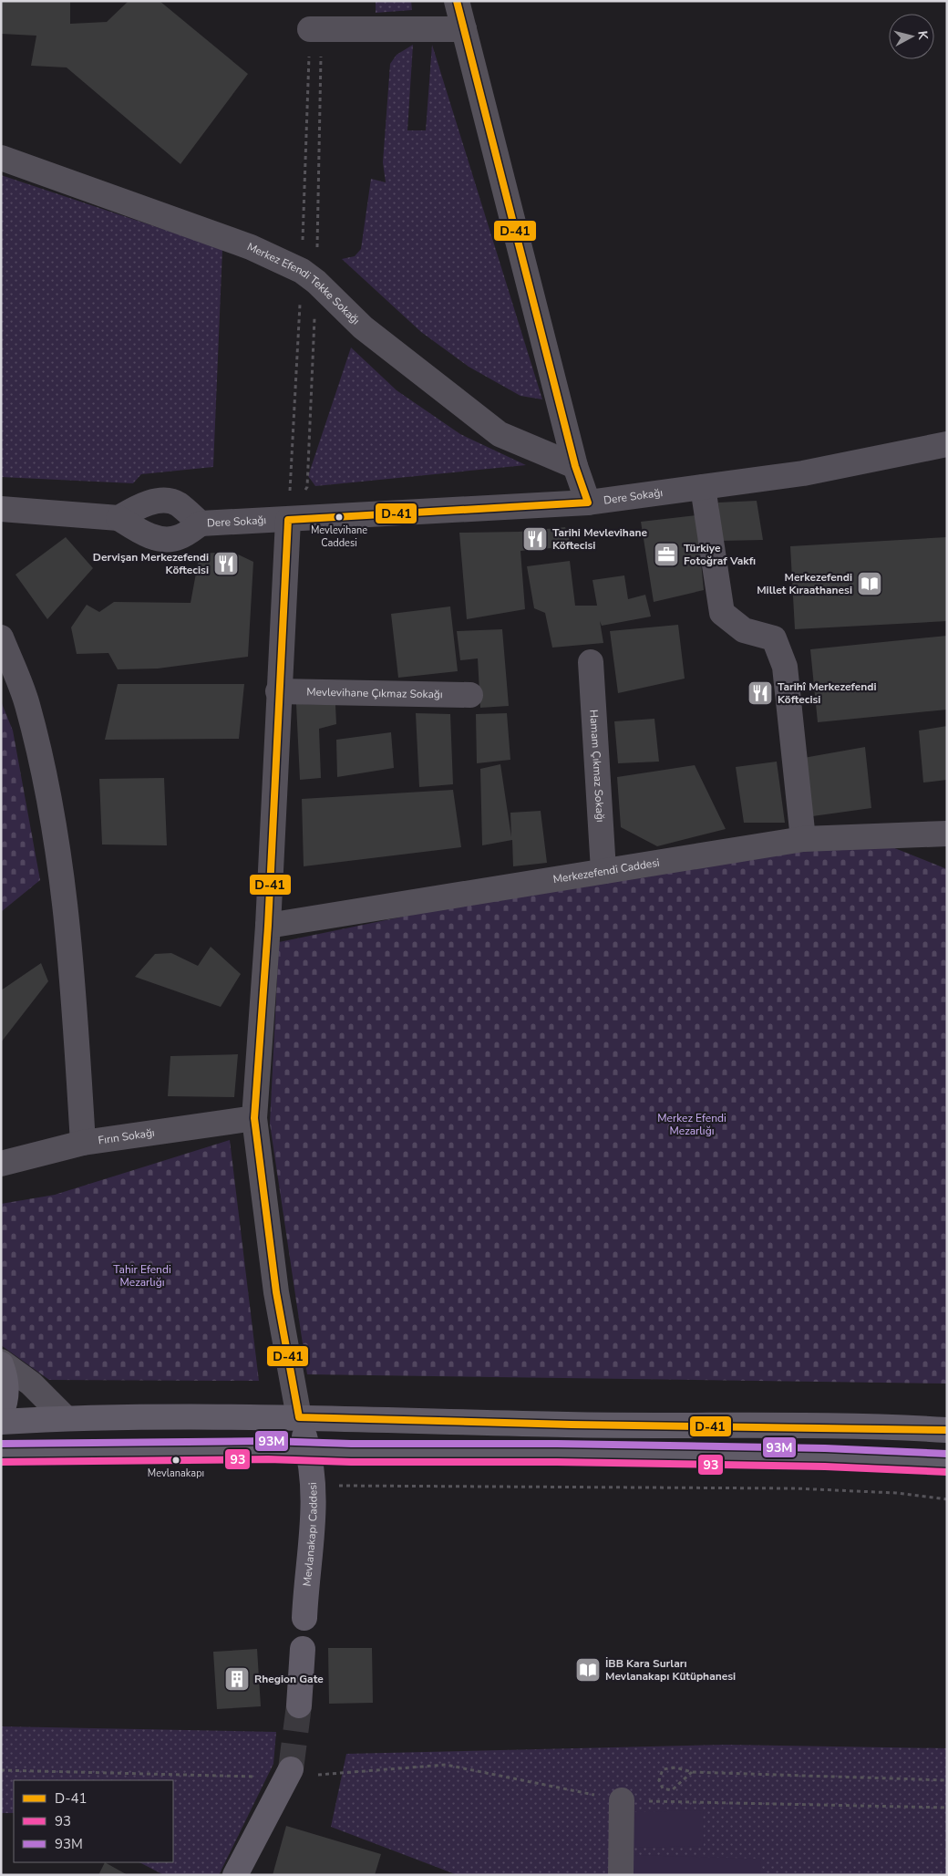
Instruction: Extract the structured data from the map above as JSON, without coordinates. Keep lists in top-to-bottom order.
{
  "streets": {
    "main road": ["Mevlanakapı Caddesi"],
    "street": [
      "Merkez Efendi Tekke Sokağı",
      "Dere Sokağı",
      "Mevlevihane Çıkmaz Sokağı",
      "Hamam Çıkmaz Sokağı",
      "Merkezefendi Caddesi",
      "Fırın Sokağı"
    ]
  },
  "crossings": [
    ["Hamam Çıkmaz Sokağı", "Merkezefendi Caddesi"]
  ],
  "parks": ["Merkez Efendi Mezarlığı", "Tahir Efendi Mezarlığı"],
  "places": {
    "other": ["Mevlevihane Caddesi", "Mevlanakapı"],
    "restaurant": ["Tarihi Mevlevihane Köftecisi", "Dervişan Merkezefendi Köftecisi", "Tarihî Merkezefendi Köftecisi"],
    "office": ["Türkiye Fotoğraf Vakfı"],
    "library": ["Merkezefendi Millet Kıraathanesi", "İBB Kara Surları Mevlanakapı Kütüphanesi"],
    "building": ["Rhegion Gate"]
  },
  "lines": ["transit line D-41", "transit line 93M", "transit line 93"],
  "legend": ["D-41", "93", "93M"],
  "north": "right"
}
